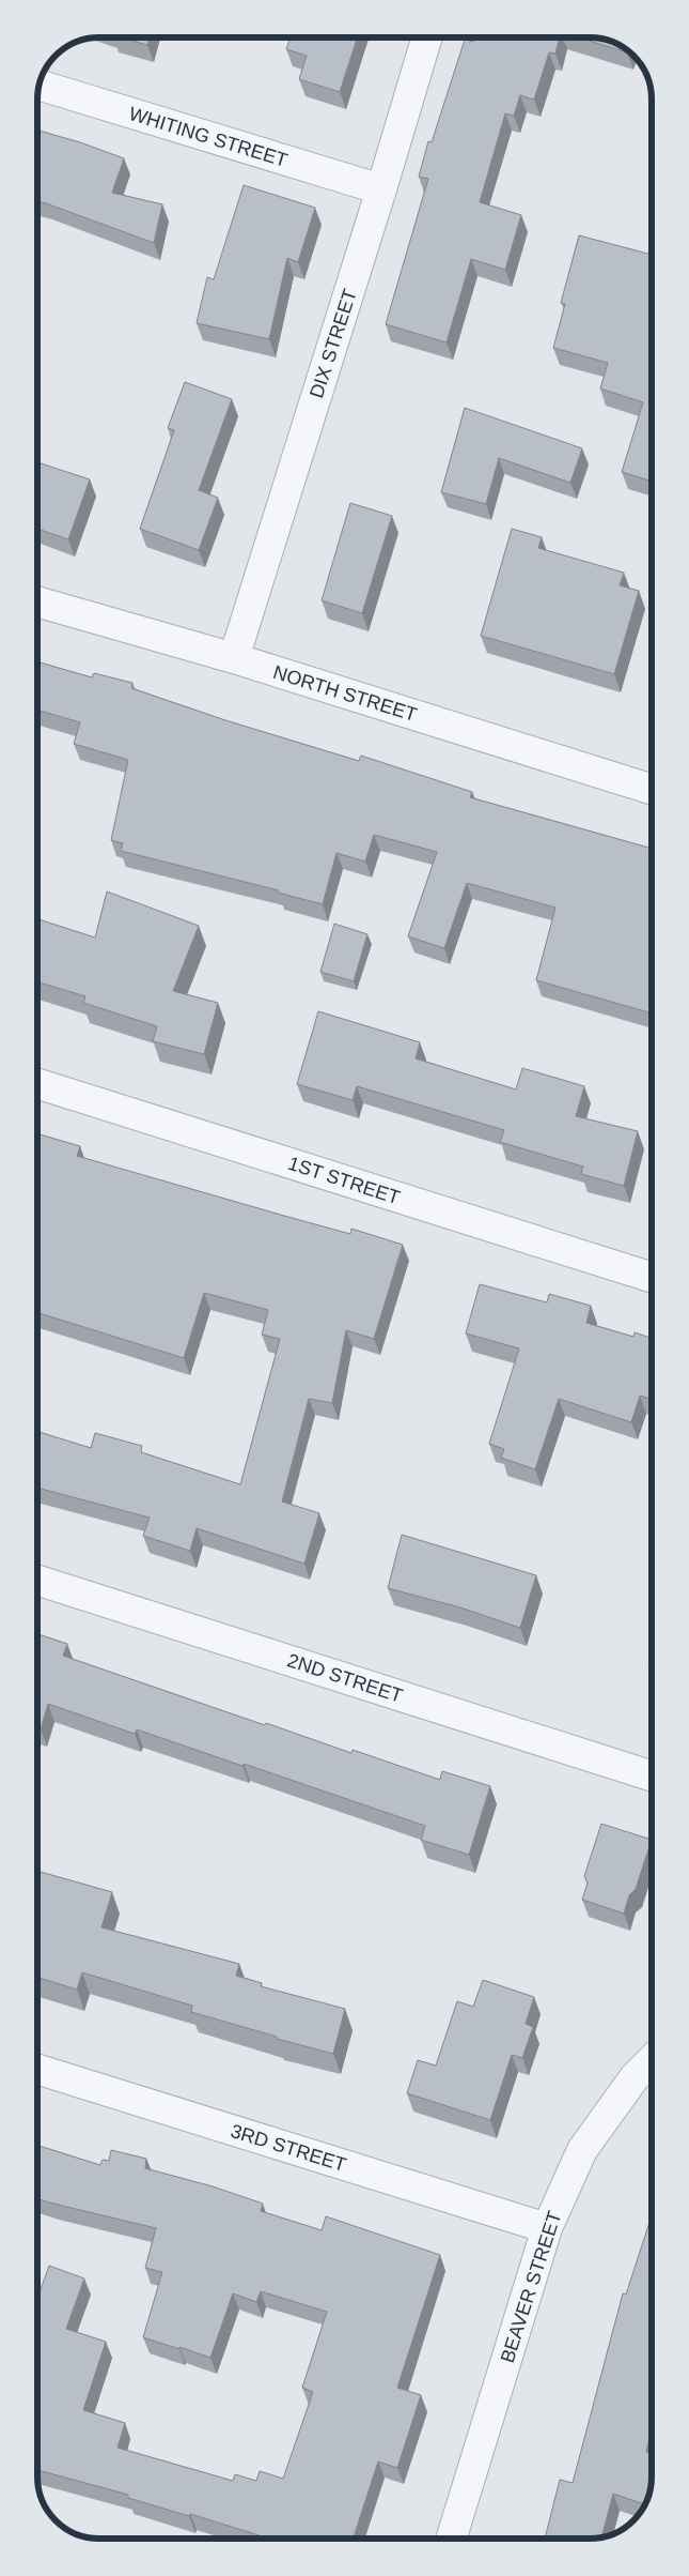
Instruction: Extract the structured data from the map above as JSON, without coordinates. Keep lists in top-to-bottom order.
{
  "streets": {
    "street": [
      "WHITING STREET",
      "DIX STREET",
      "NORTH STREET",
      "1ST STREET",
      "2ND STREET",
      "3RD STREET",
      "BEAVER STREET"
    ]
  },
  "crossings": [
    ["WHITING STREET", "DIX STREET"],
    ["DIX STREET", "NORTH STREET"],
    ["3RD STREET", "BEAVER STREET"]
  ]
}
